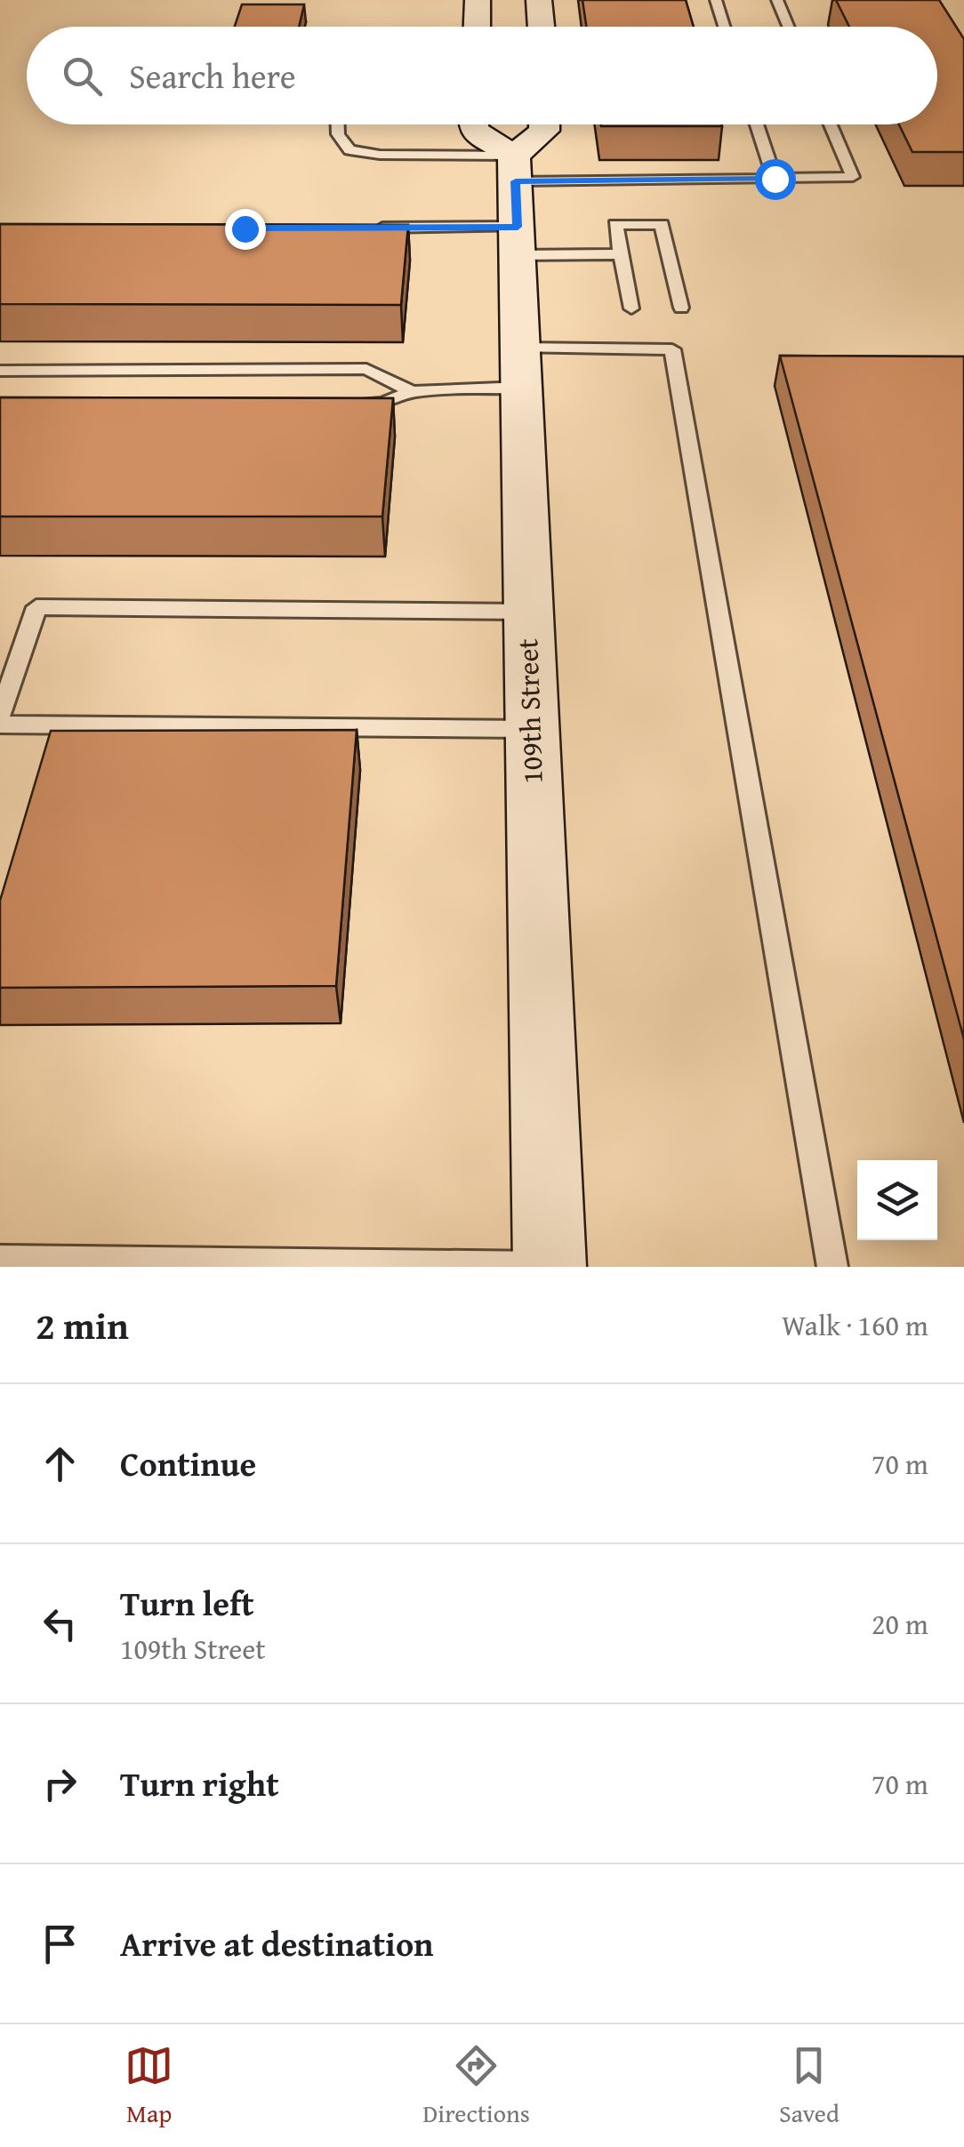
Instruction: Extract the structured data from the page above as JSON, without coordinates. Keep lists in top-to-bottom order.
{
  "streets": {
    "street": ["109th Street"]
  },
  "page": {
    "search": "Search here",
    "heading": ["2 min", "Walk · 160 m"],
    "list": [
      ["Continue", "70 m"],
      ["Turn left", "109th Street", "20 m"],
      ["Turn right", "70 m"],
      "Arrive at destination"
    ],
    "nav": ["Map", "Directions", "Saved"]
  }
}
